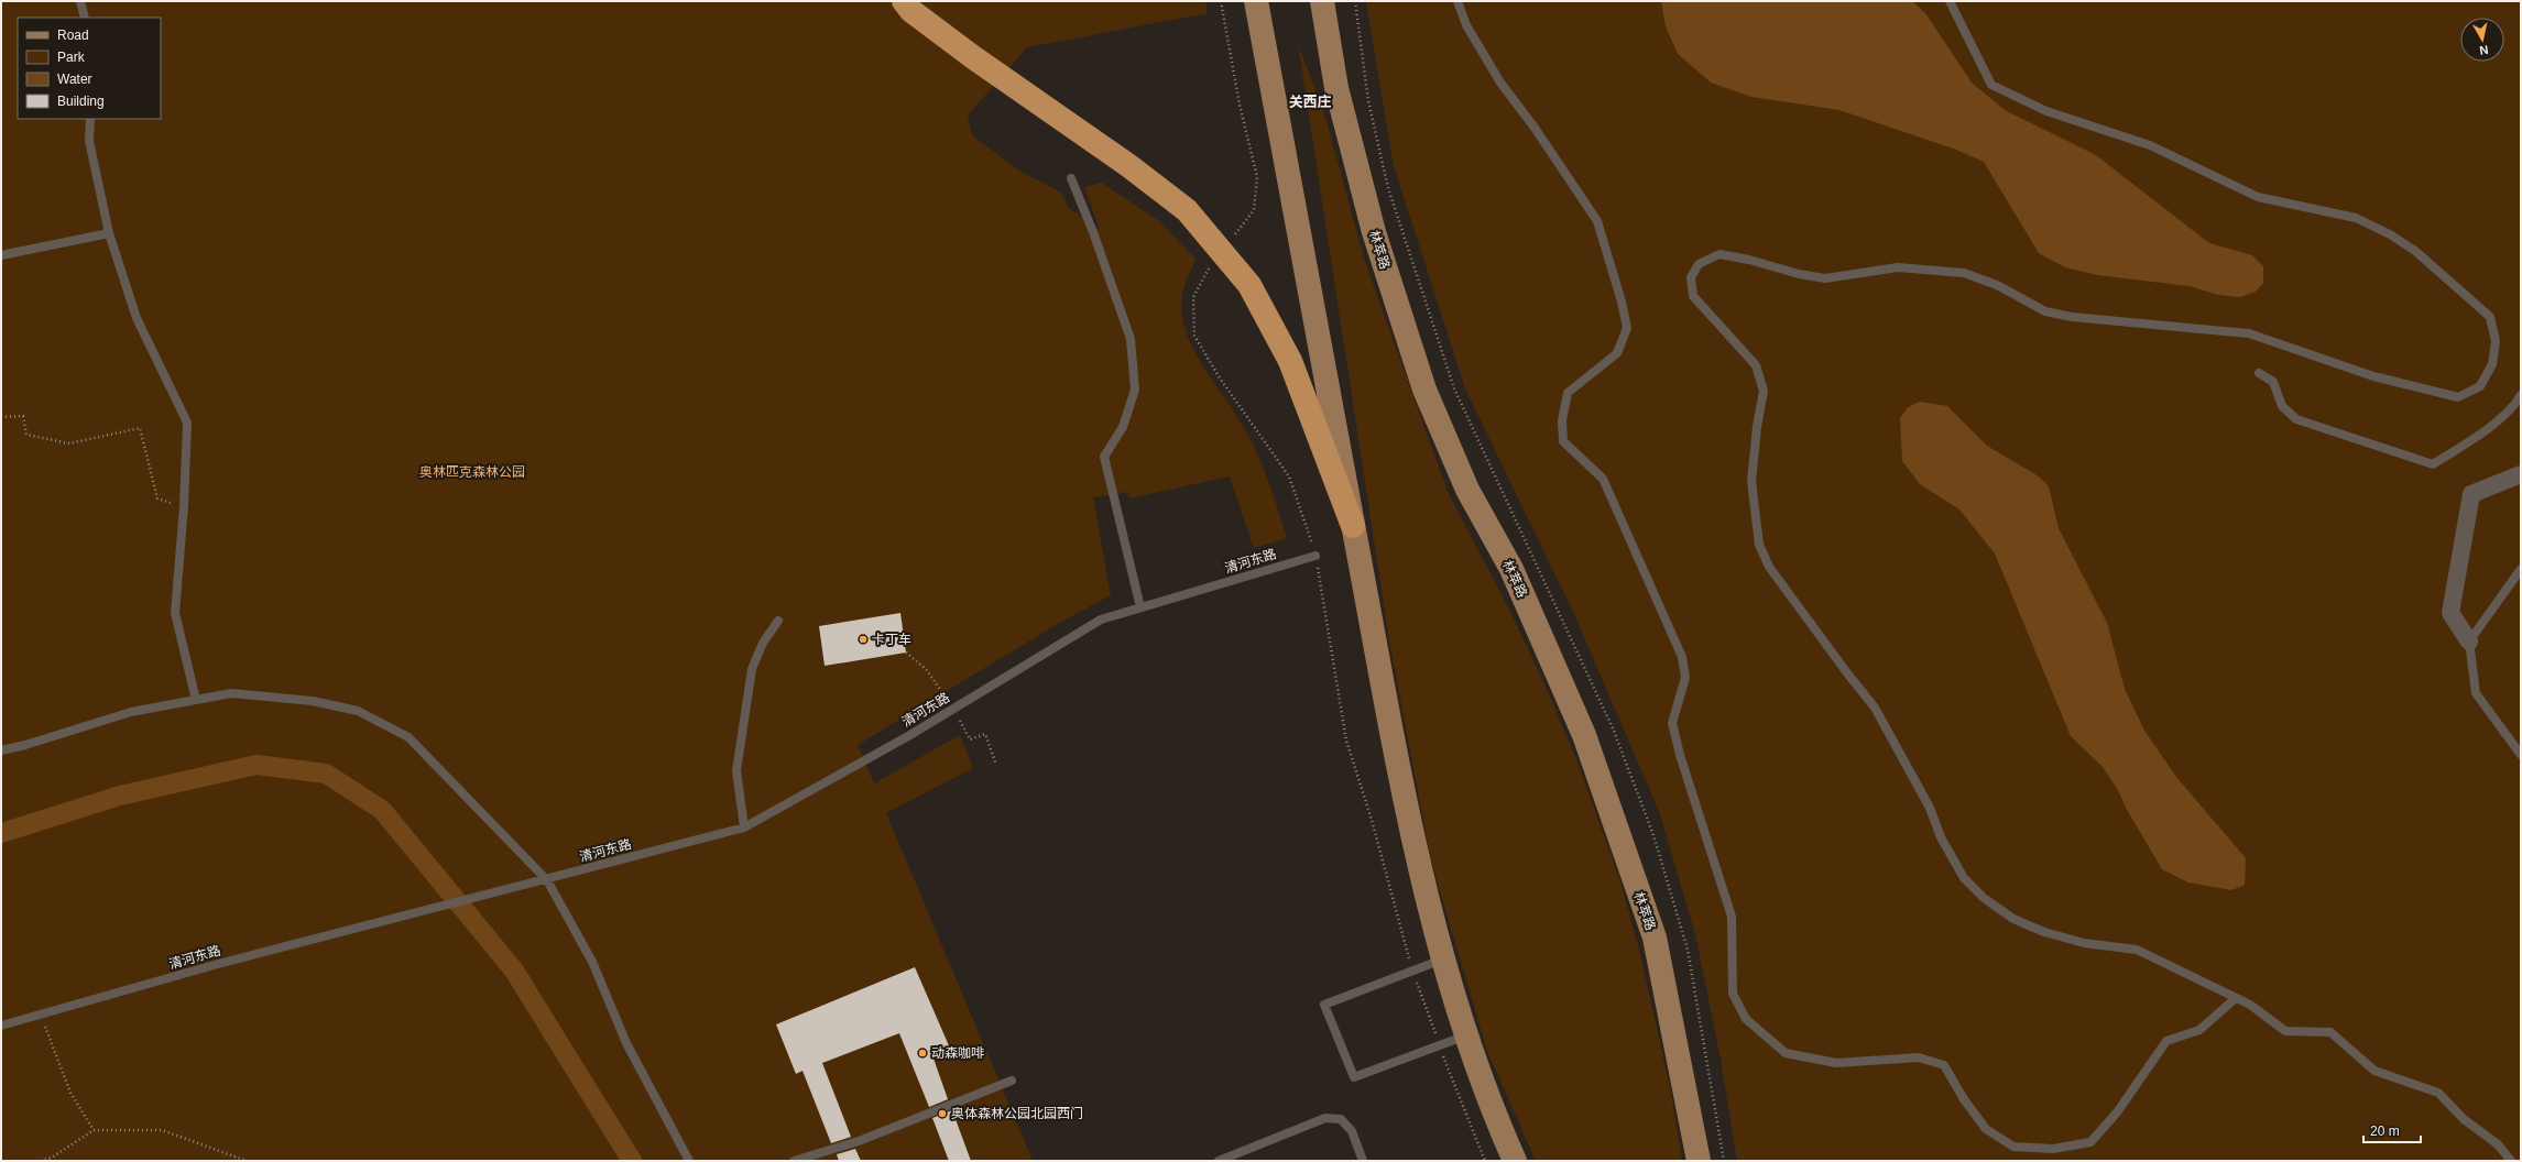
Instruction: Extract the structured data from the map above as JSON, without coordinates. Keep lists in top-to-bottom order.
{
  "streets": {
    "main road": ["林萃路"],
    "lane": ["清河东路"]
  },
  "districts": ["关西庄"],
  "parks": ["奥林匹克森林公园"],
  "places": ["卡丁车", "动森咖啡", "奥体森林公园北园西门"],
  "legend": [
    "Road",
    "Park",
    "Water",
    "Building"
  ],
  "scale_bar": "20 m",
  "north": "bottom"
}
